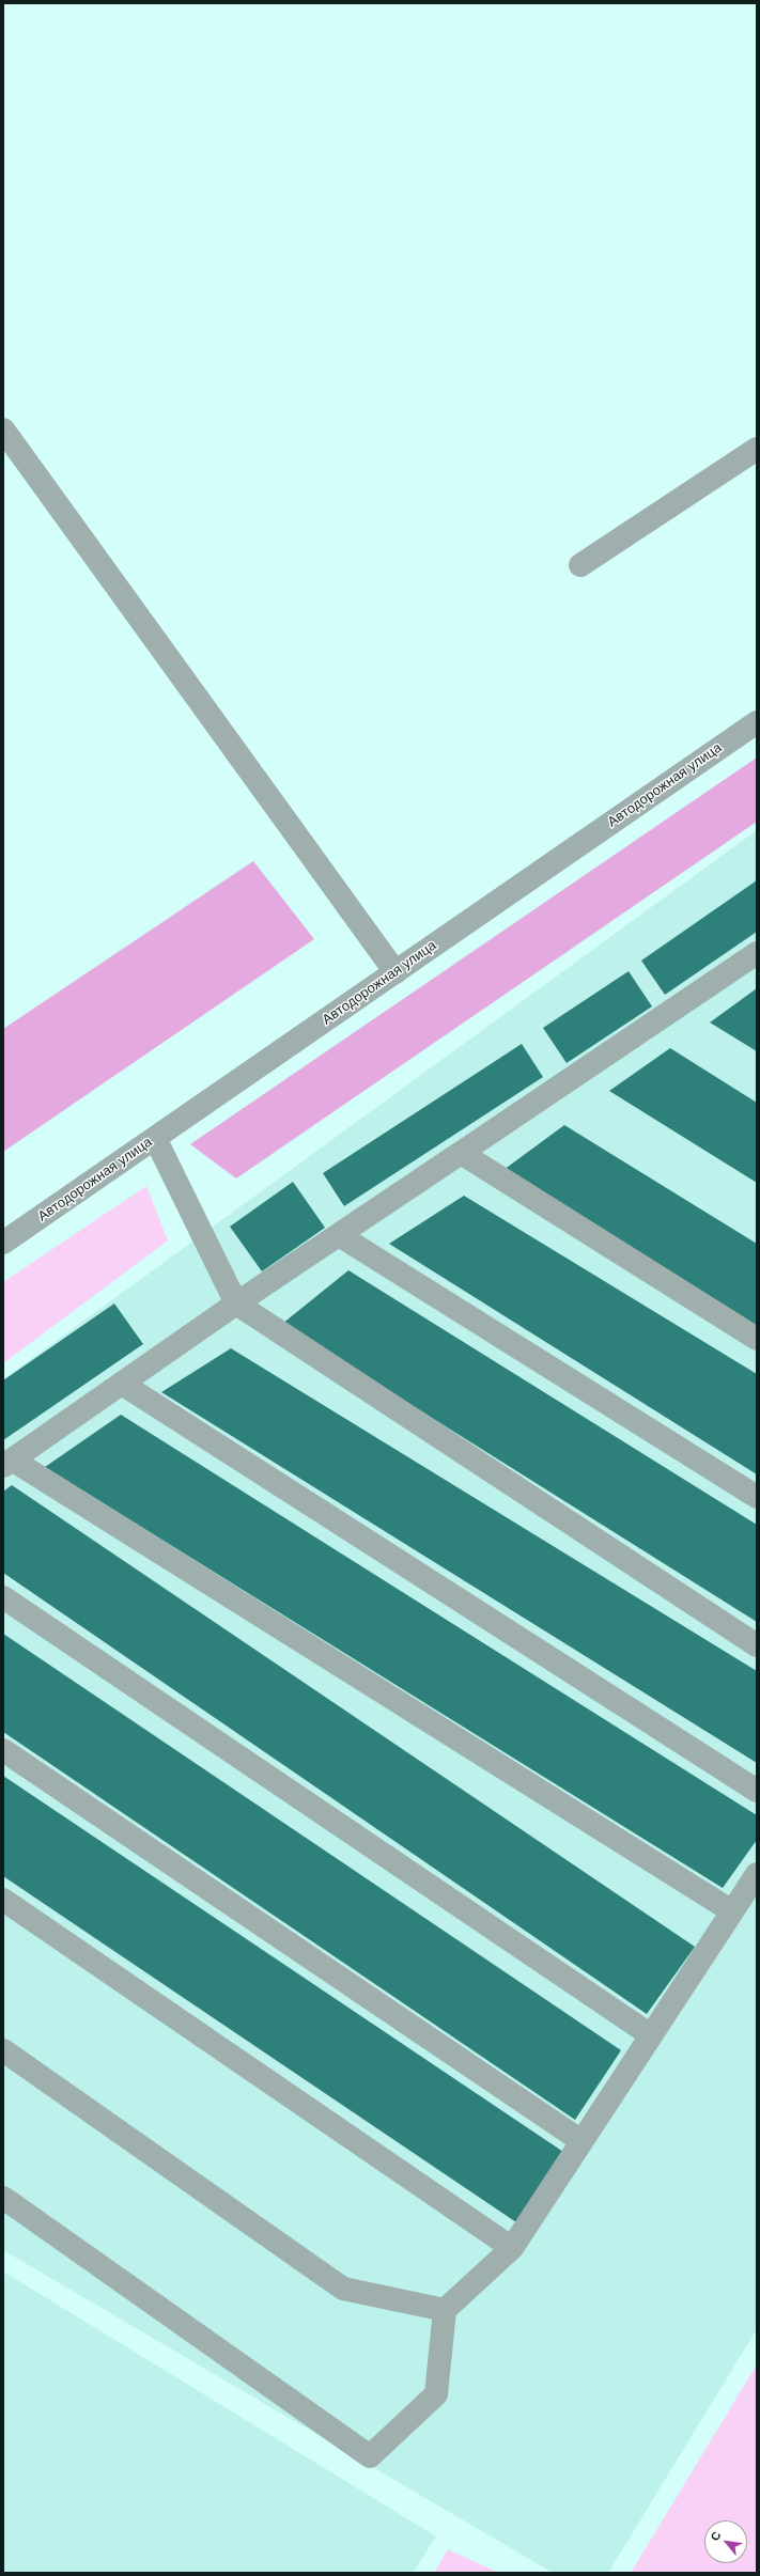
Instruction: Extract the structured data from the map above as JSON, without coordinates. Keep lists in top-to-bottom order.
{
  "streets": {
    "street": ["Автодорожная улица"]
  },
  "north": "top left"
}
